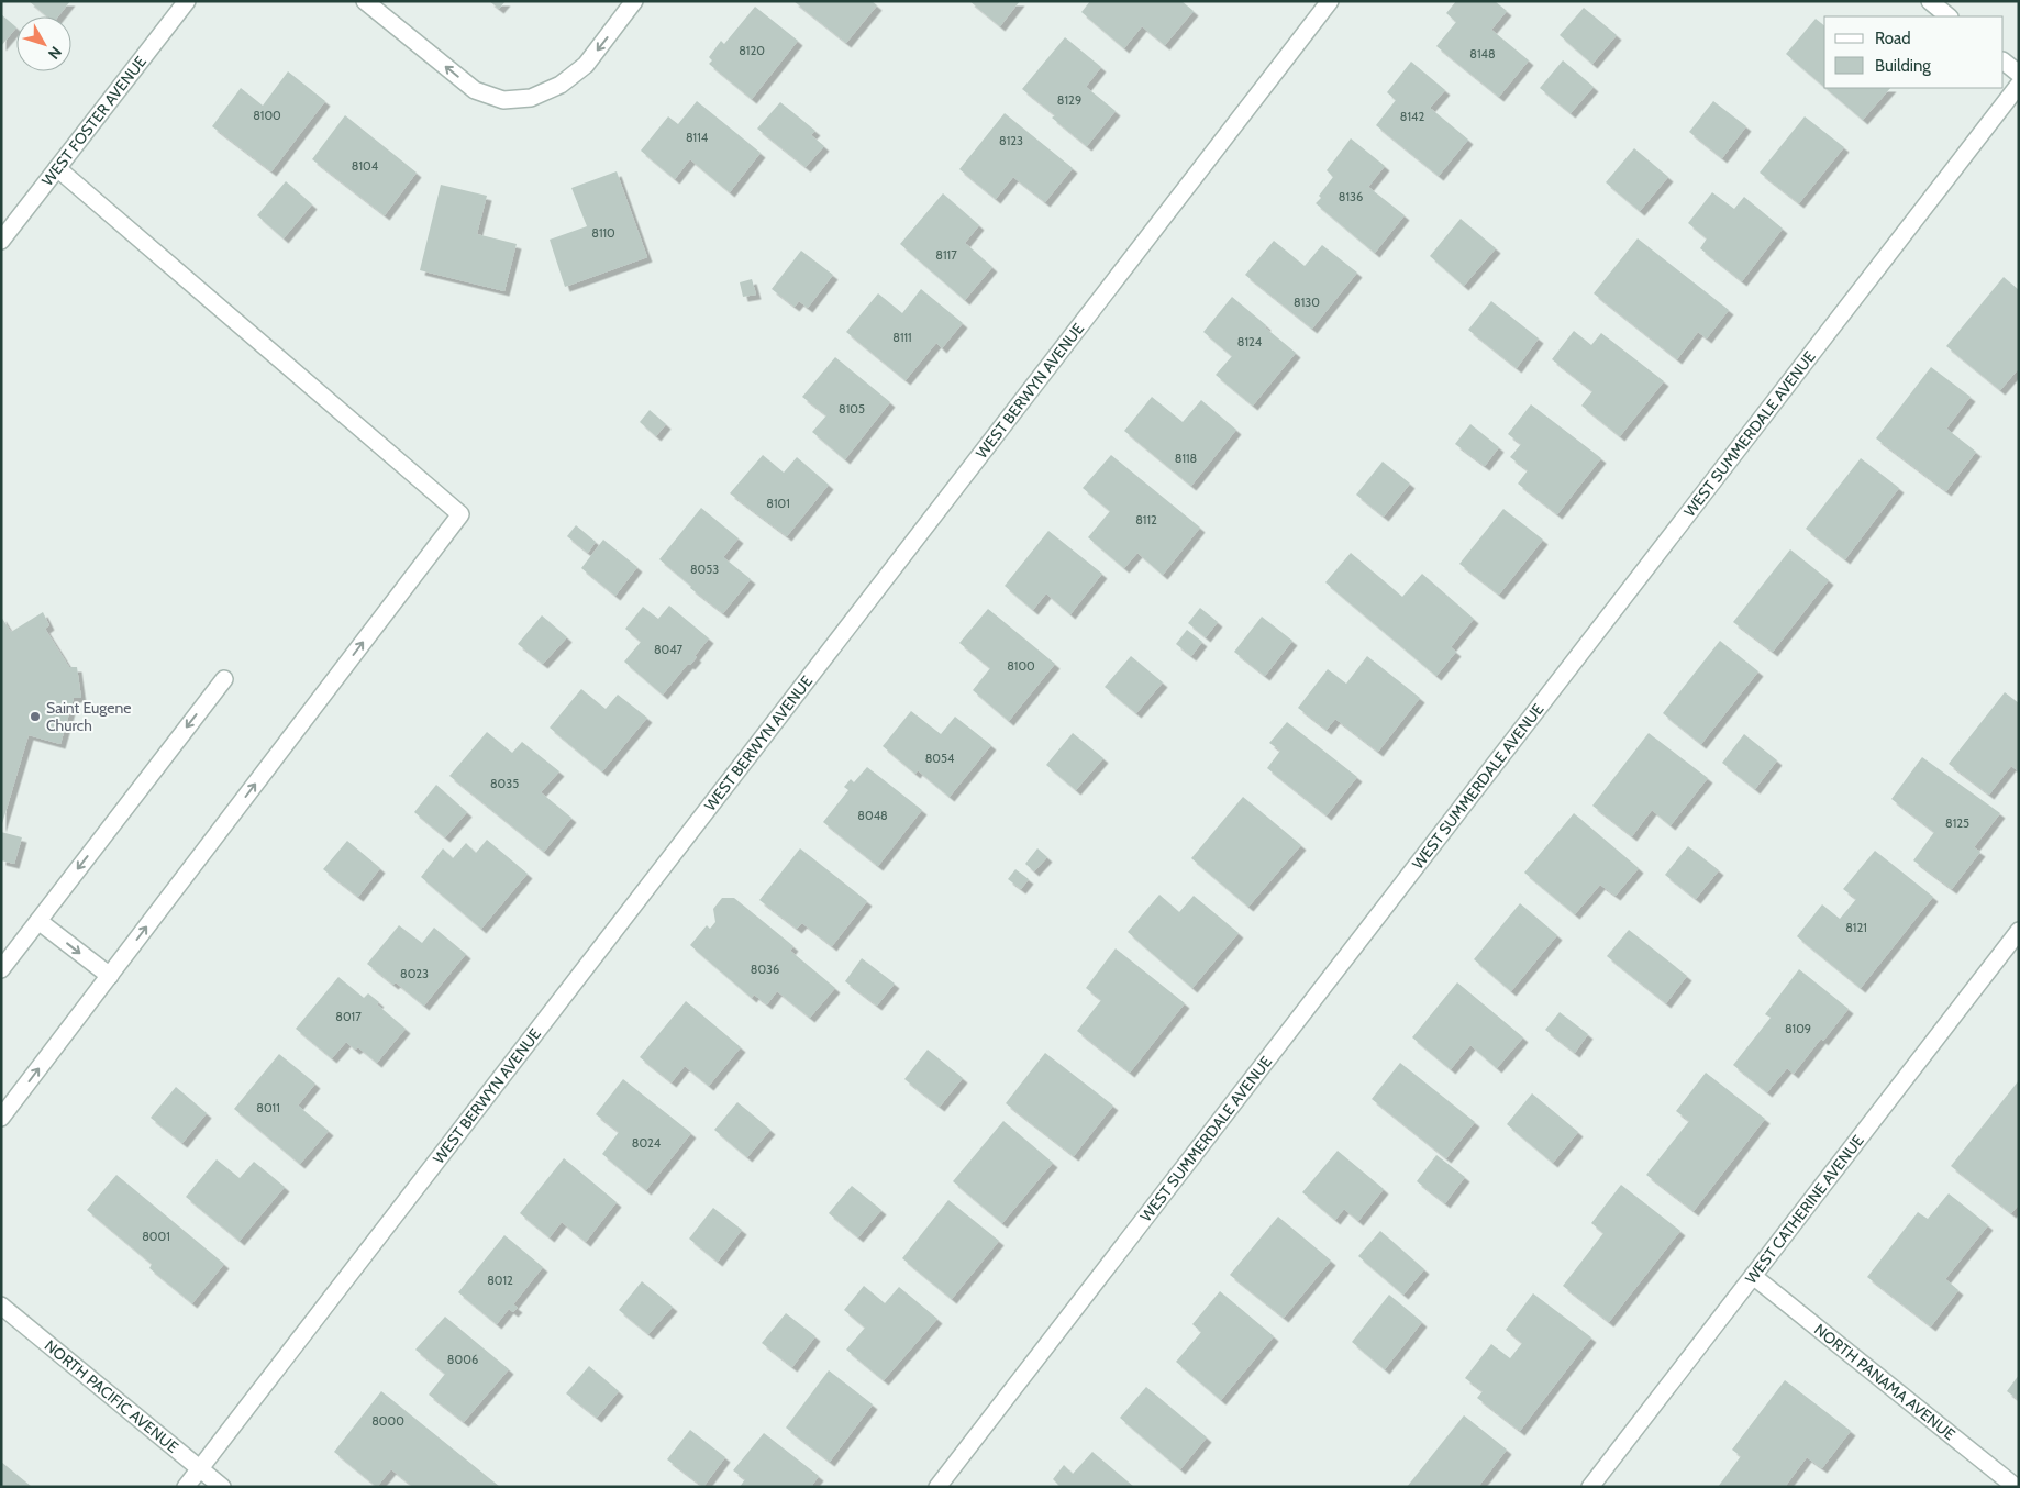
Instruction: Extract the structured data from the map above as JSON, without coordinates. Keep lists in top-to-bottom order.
{
  "streets": {
    "street": [
      "WEST FOSTER AVENUE",
      "WEST BERWYN AVENUE",
      "WEST SUMMERDALE AVENUE",
      "WEST CATHERINE AVENUE",
      "NORTH PANAMA AVENUE",
      "NORTH PACIFIC AVENUE"
    ]
  },
  "crossings": [
    ["WEST BERWYN AVENUE", "NORTH PACIFIC AVENUE"],
    ["WEST CATHERINE AVENUE", "NORTH PANAMA AVENUE"]
  ],
  "places": ["Saint Eugene Church"],
  "house_numbers": [
    "8120",
    "8148",
    "8129",
    "8100",
    "8142",
    "8114",
    "8123",
    "8104",
    "8136",
    "8110",
    "8117",
    "8130",
    "8111",
    "8124",
    "8105",
    "8118",
    "8101",
    "8112",
    "8053",
    "8047",
    "8100",
    "8054",
    "8035",
    "8048",
    "8125",
    "8121",
    "8036",
    "8023",
    "8017",
    "8109",
    "8011",
    "8024",
    "8001",
    "8012",
    "8006",
    "8000"
  ],
  "legend": ["Road", "Building"],
  "north": "bottom right"
}
